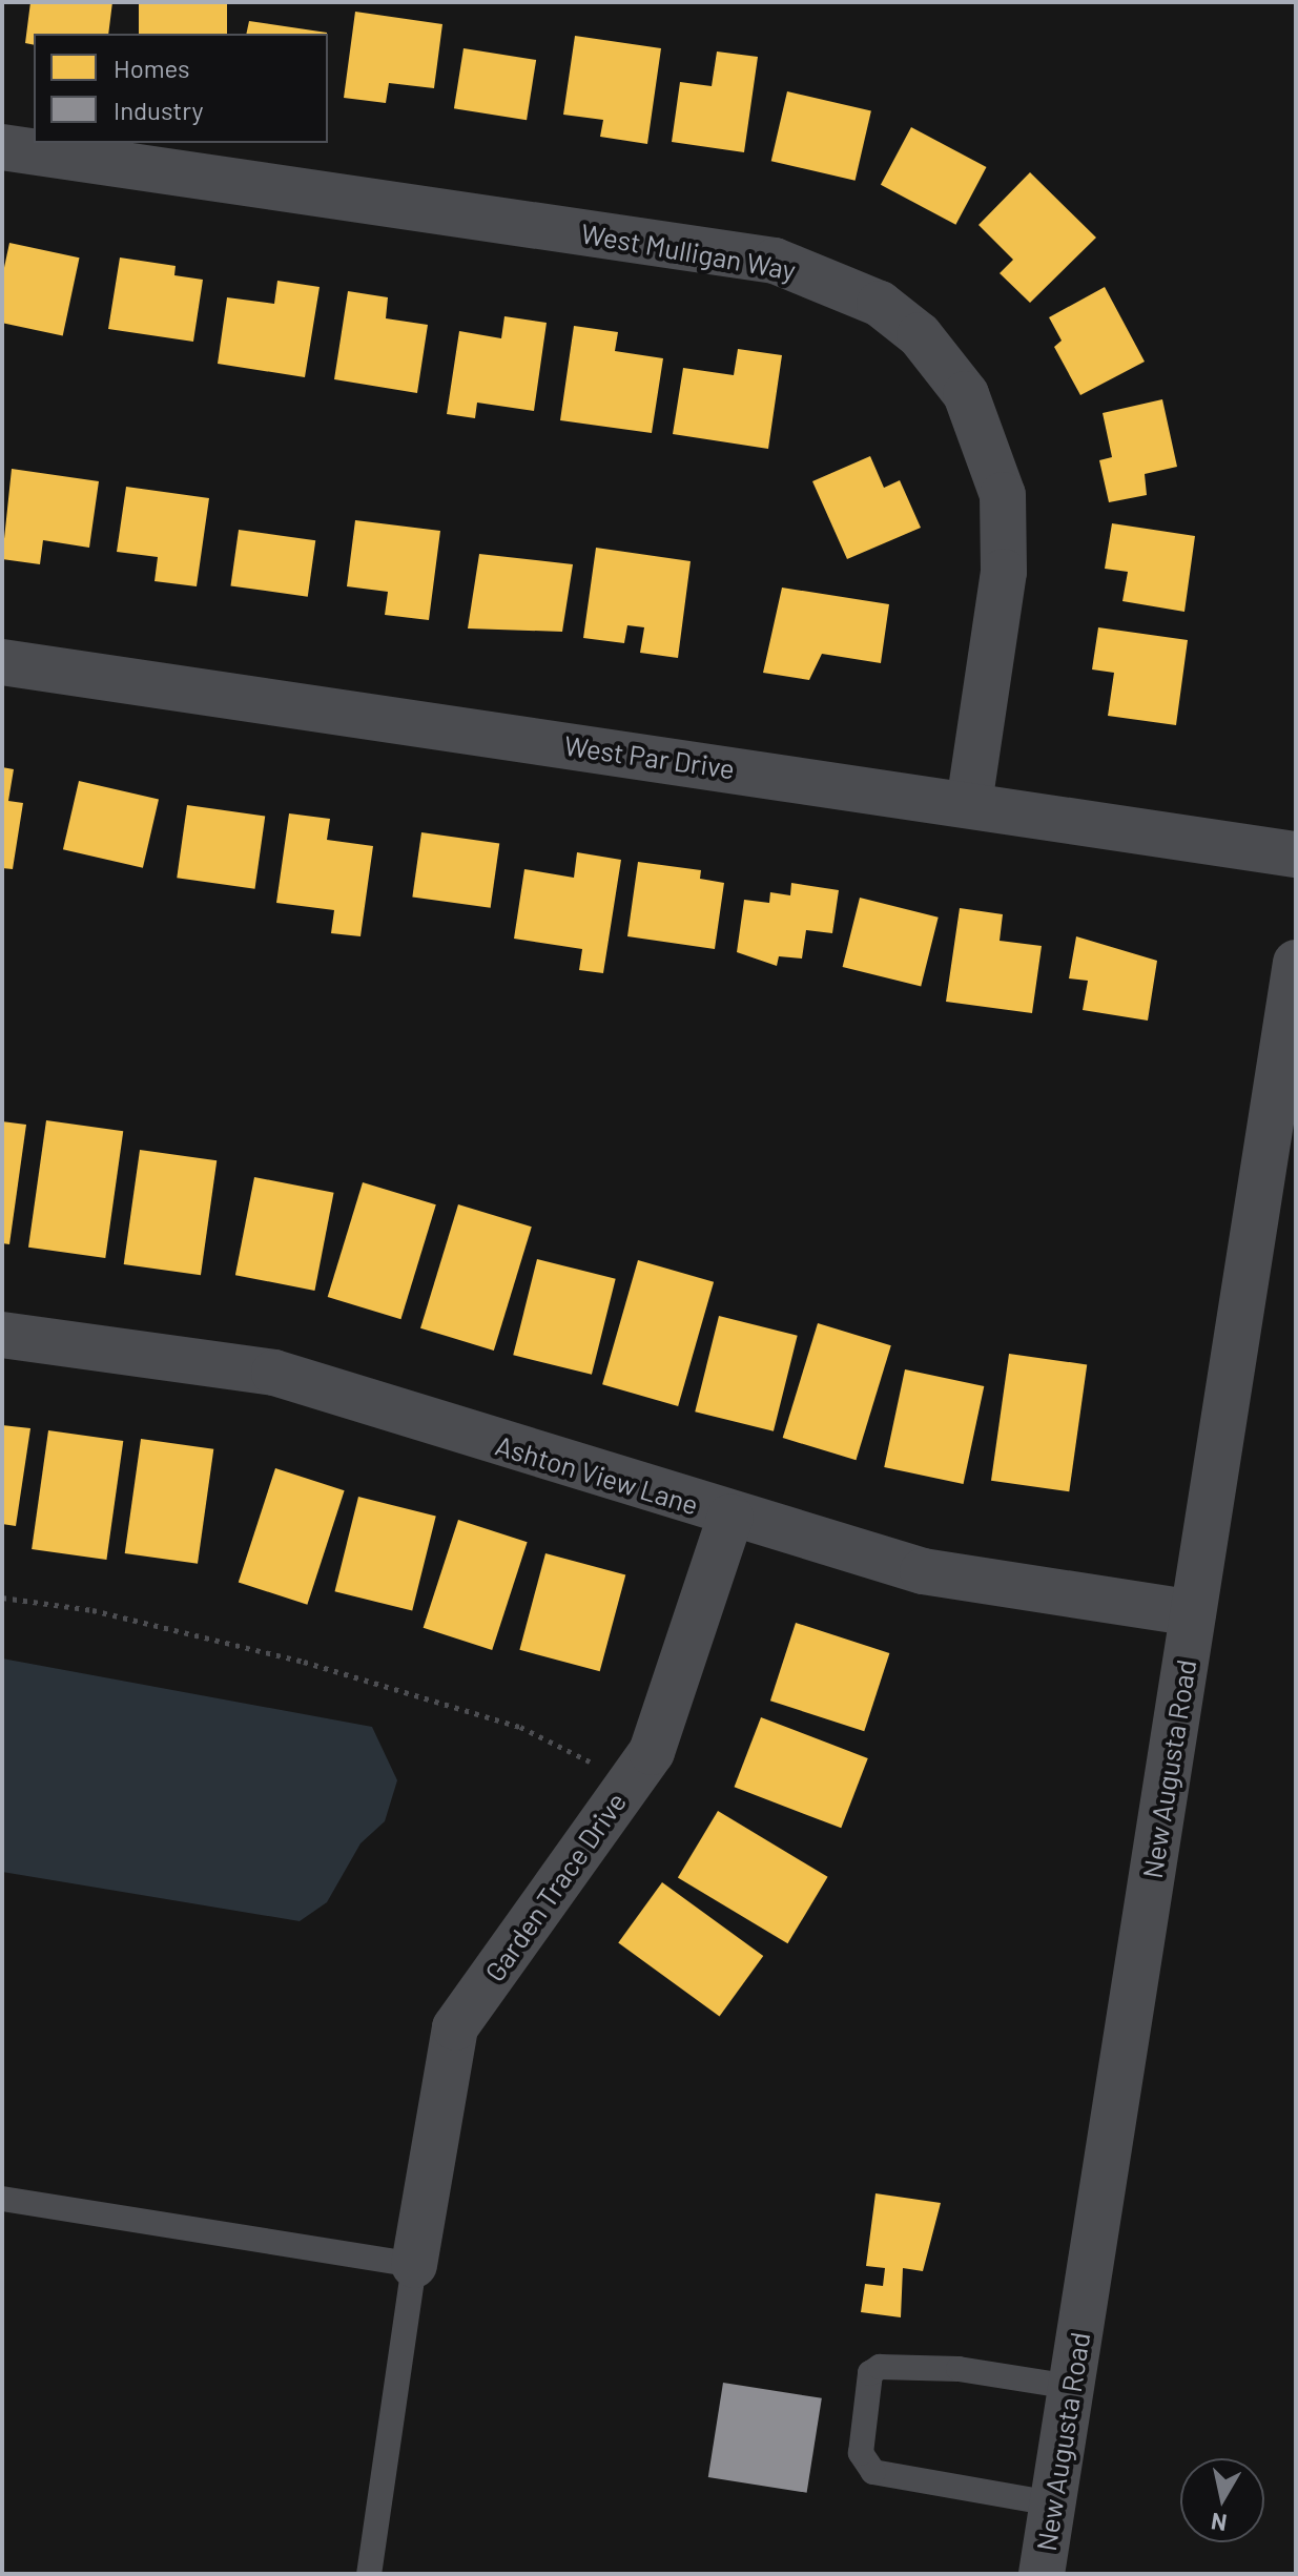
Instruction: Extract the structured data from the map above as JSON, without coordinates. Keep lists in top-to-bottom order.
{
  "streets": {
    "street": [
      "West Mulligan Way",
      "West Par Drive",
      "Ashton View Lane",
      "New Augusta Road",
      "Garden Trace Drive"
    ]
  },
  "crossings": [
    ["West Mulligan Way", "West Par Drive"],
    ["Ashton View Lane", "New Augusta Road"],
    ["Ashton View Lane", "Garden Trace Drive"]
  ],
  "legend": ["Homes", "Industry"],
  "north": "bottom"
}
